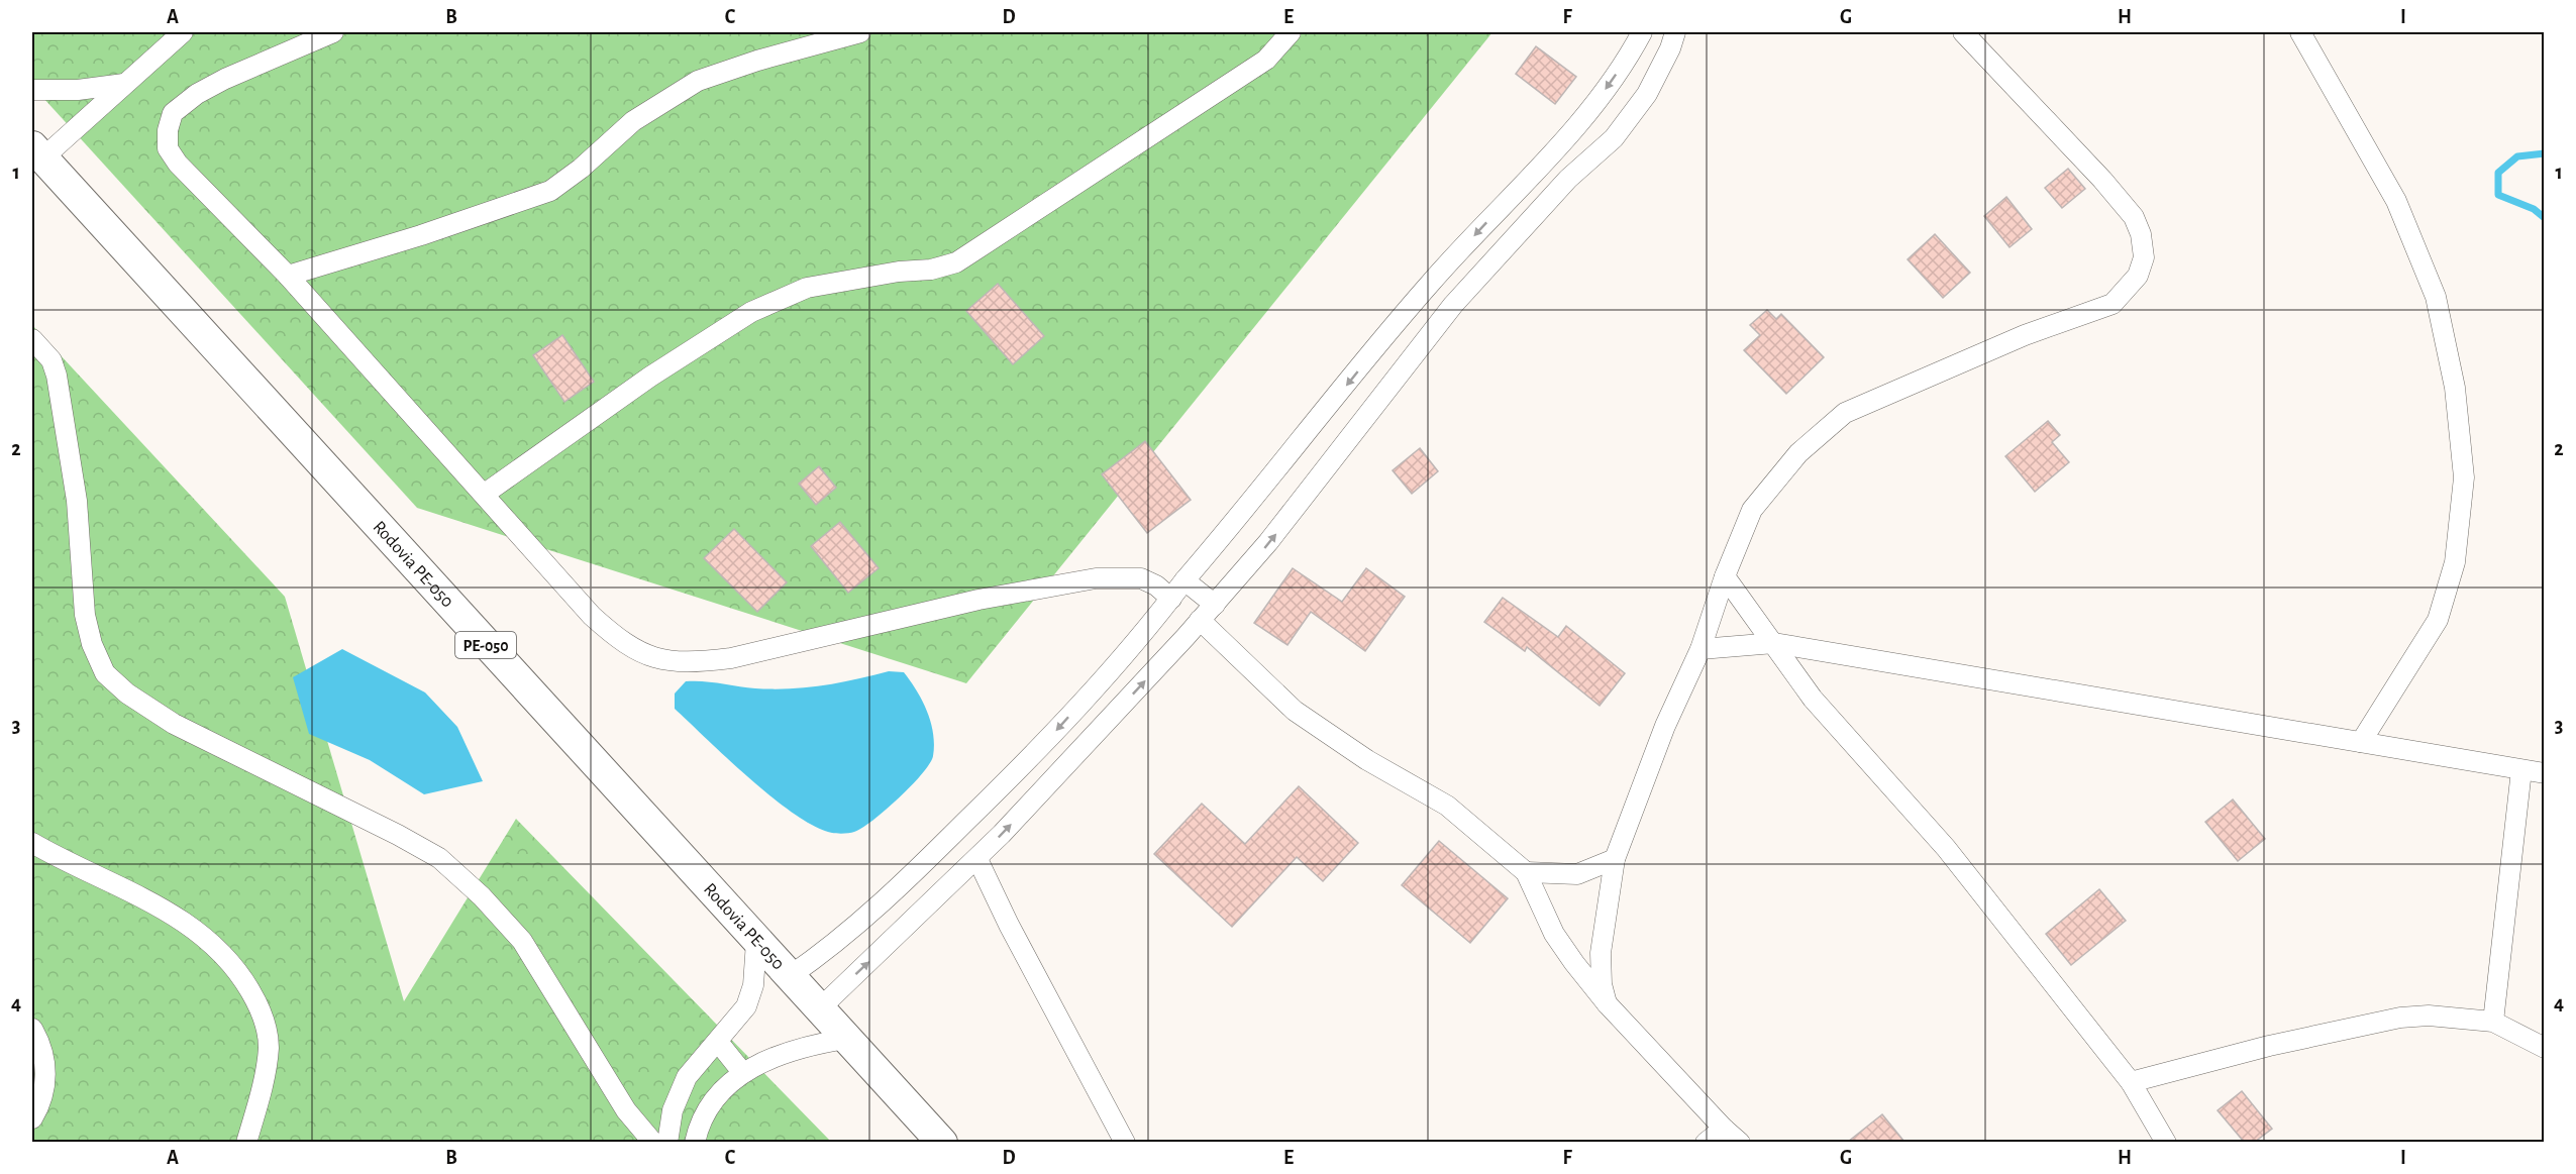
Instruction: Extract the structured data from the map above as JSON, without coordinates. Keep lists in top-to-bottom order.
{
  "streets": {
    "main road": ["Rodovia PE-050", "PE-050"]
  },
  "grid": {
    "columns": [
      "A",
      "B",
      "C",
      "D",
      "E",
      "F",
      "G",
      "H",
      "I"
    ],
    "rows": [
      "1",
      "2",
      "3",
      "4"
    ]
  }
}
